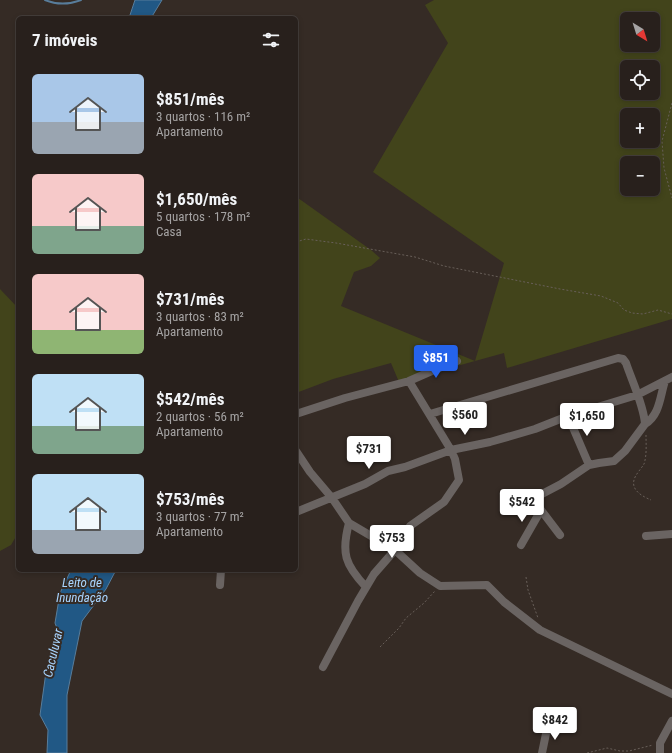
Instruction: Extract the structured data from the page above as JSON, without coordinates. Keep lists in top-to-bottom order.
{
  "water": ["Leito de Inundação", "Caculuvar"],
  "north": "bottom right",
  "page": {
    "map_buttons": ["+", "−"],
    "heading": "7 imóveis",
    "list": [
      {
        "name": "$851/mês",
        "note": "3 quartos · 116 m² · Apartamento"
      },
      {
        "name": "$1,650/mês",
        "note": "5 quartos · 178 m² · Casa"
      },
      {
        "name": "$731/mês",
        "note": "3 quartos · 83 m² · Apartamento"
      },
      {
        "name": "$542/mês",
        "note": "2 quartos · 56 m² · Apartamento"
      },
      {
        "name": "$753/mês",
        "note": "3 quartos · 77 m² · Apartamento"
      }
    ],
    "price": [
      "$851",
      "$560",
      "$1,650",
      "$731",
      "$542",
      "$753",
      "$842"
    ]
  }
}
